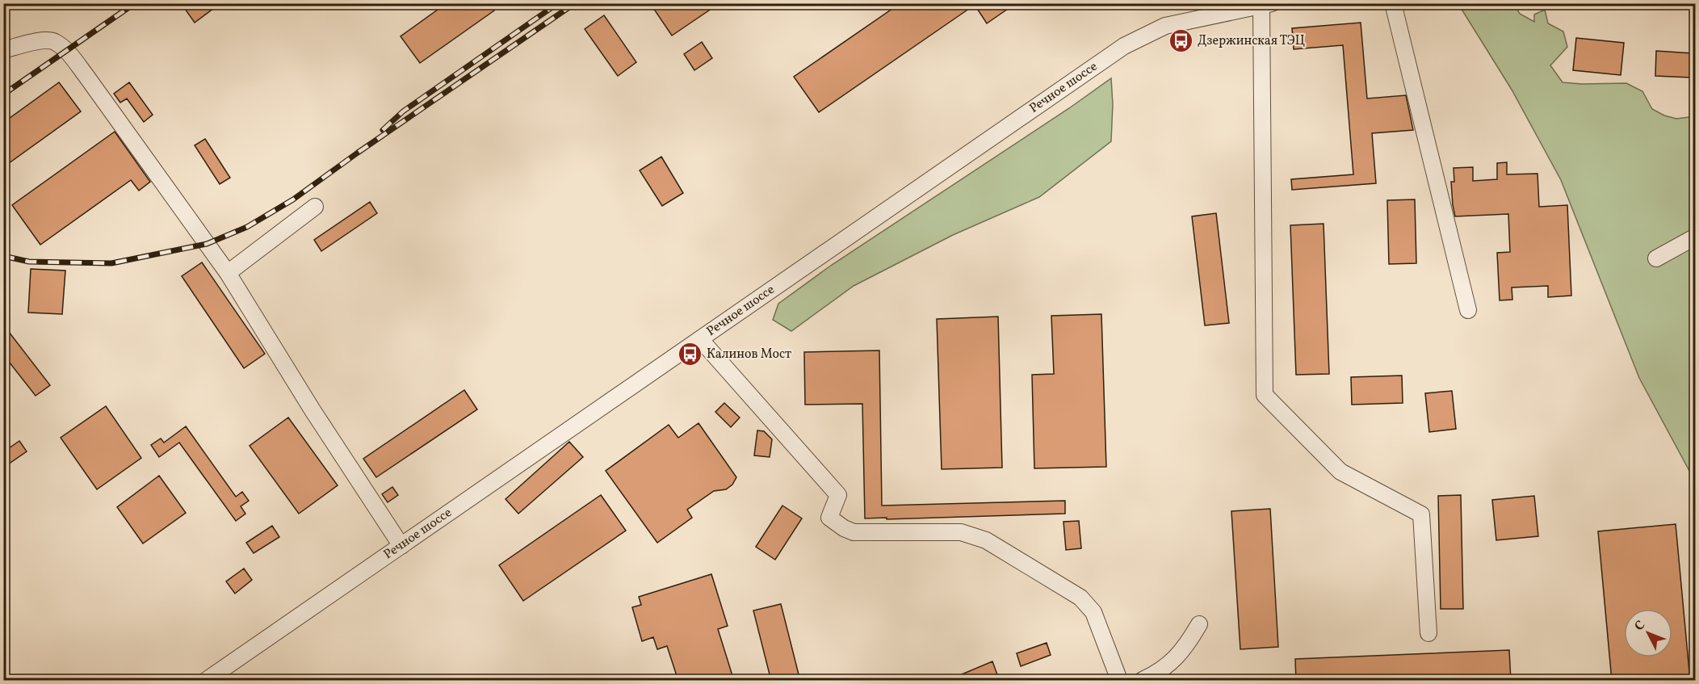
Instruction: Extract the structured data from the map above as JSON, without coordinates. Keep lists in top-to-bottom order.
{
  "streets": {
    "street": ["Речное шоссе"]
  },
  "places": {
    "bus stop": ["Дзержинская ТЭЦ", "Калинов Мост"]
  },
  "north": "top left"
}
